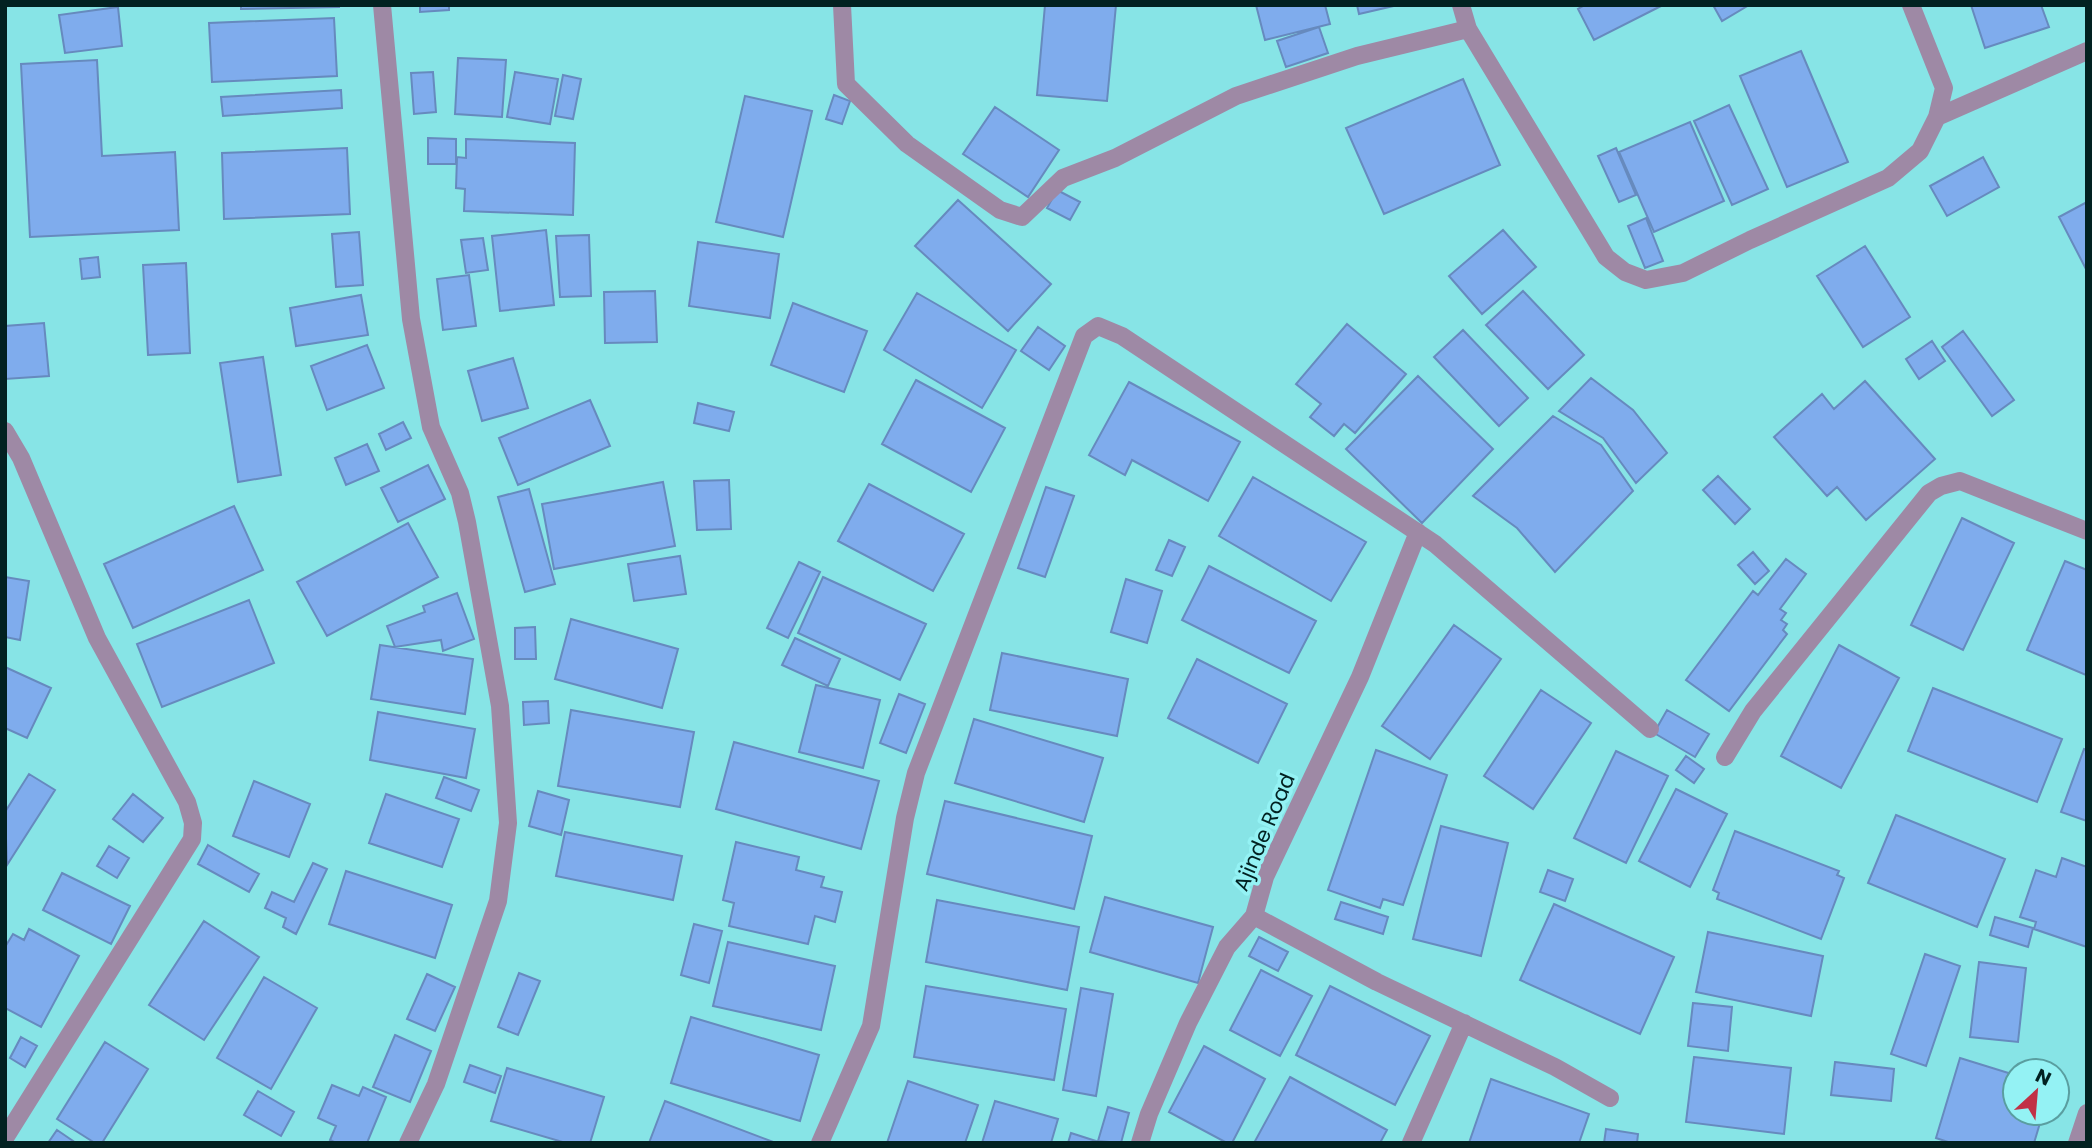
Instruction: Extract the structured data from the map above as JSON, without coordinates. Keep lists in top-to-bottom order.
{
  "streets": {
    "street": ["Ajinde Road"]
  },
  "north": "top right"
}
